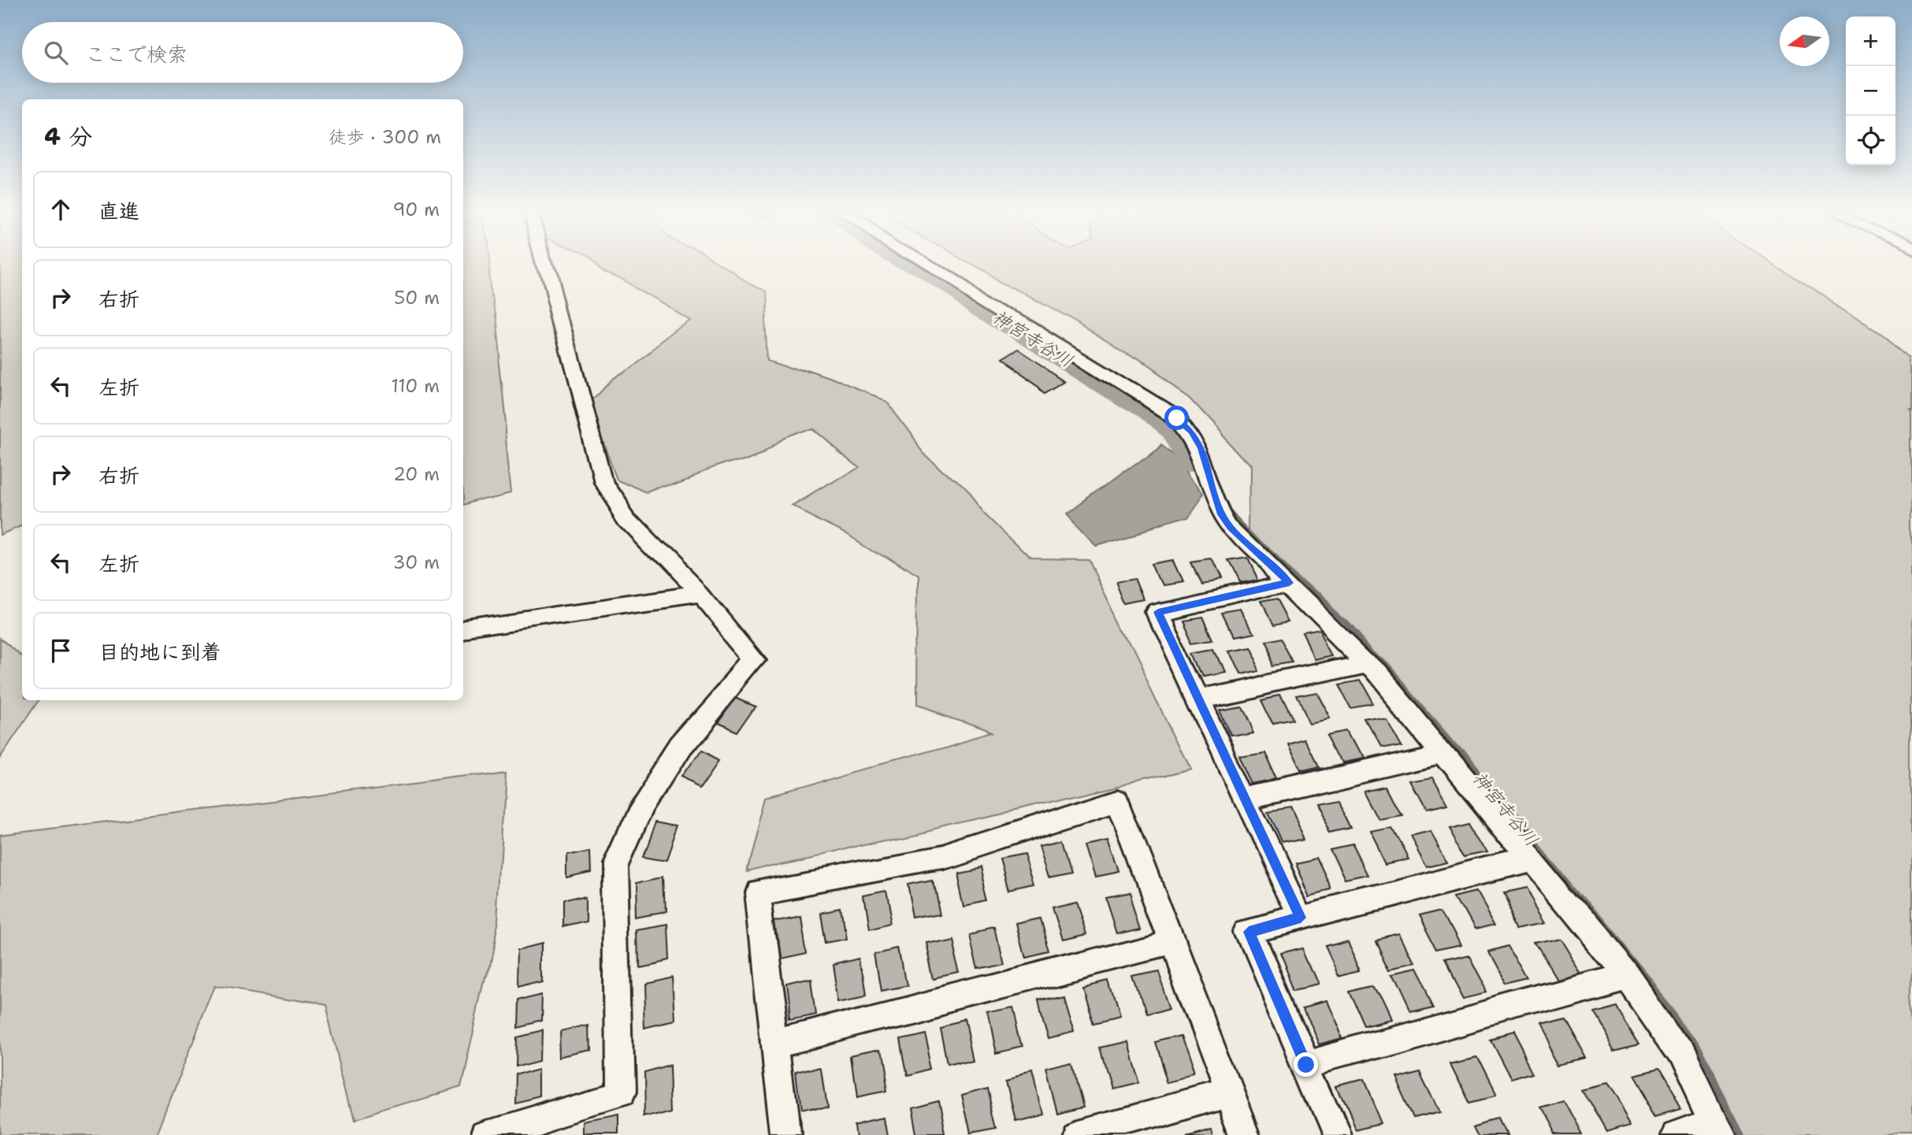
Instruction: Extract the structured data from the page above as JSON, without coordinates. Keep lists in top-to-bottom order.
{
  "water": ["神宮寺谷川"],
  "north": "left",
  "page": {
    "map_buttons": ["+", "−"],
    "search": "ここで検索",
    "heading": ["4 分", "徒歩 · 300 m"],
    "list": [
      ["直進", "90 m"],
      ["右折", "50 m"],
      ["左折", "110 m"],
      ["右折", "20 m"],
      ["左折", "30 m"],
      "目的地に到着"
    ]
  }
}
